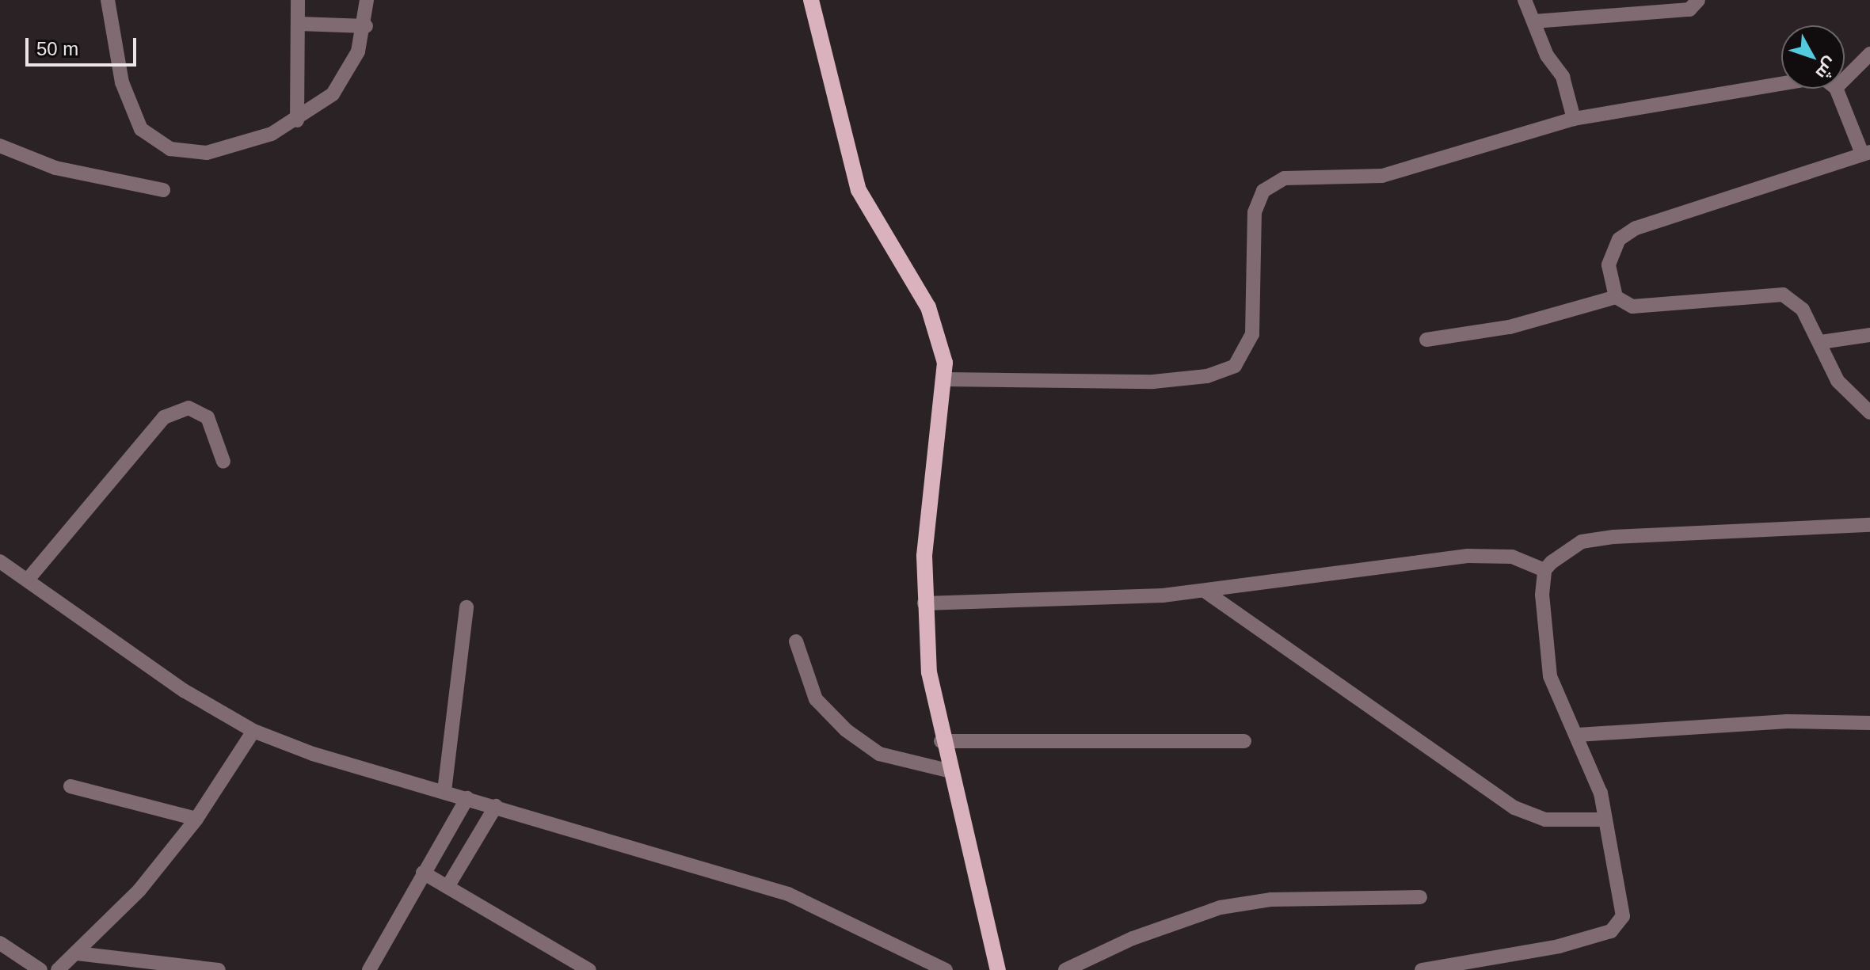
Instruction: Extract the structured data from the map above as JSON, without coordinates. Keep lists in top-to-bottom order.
{
  "scale_bar": "50 m",
  "north": "bottom right"
}
